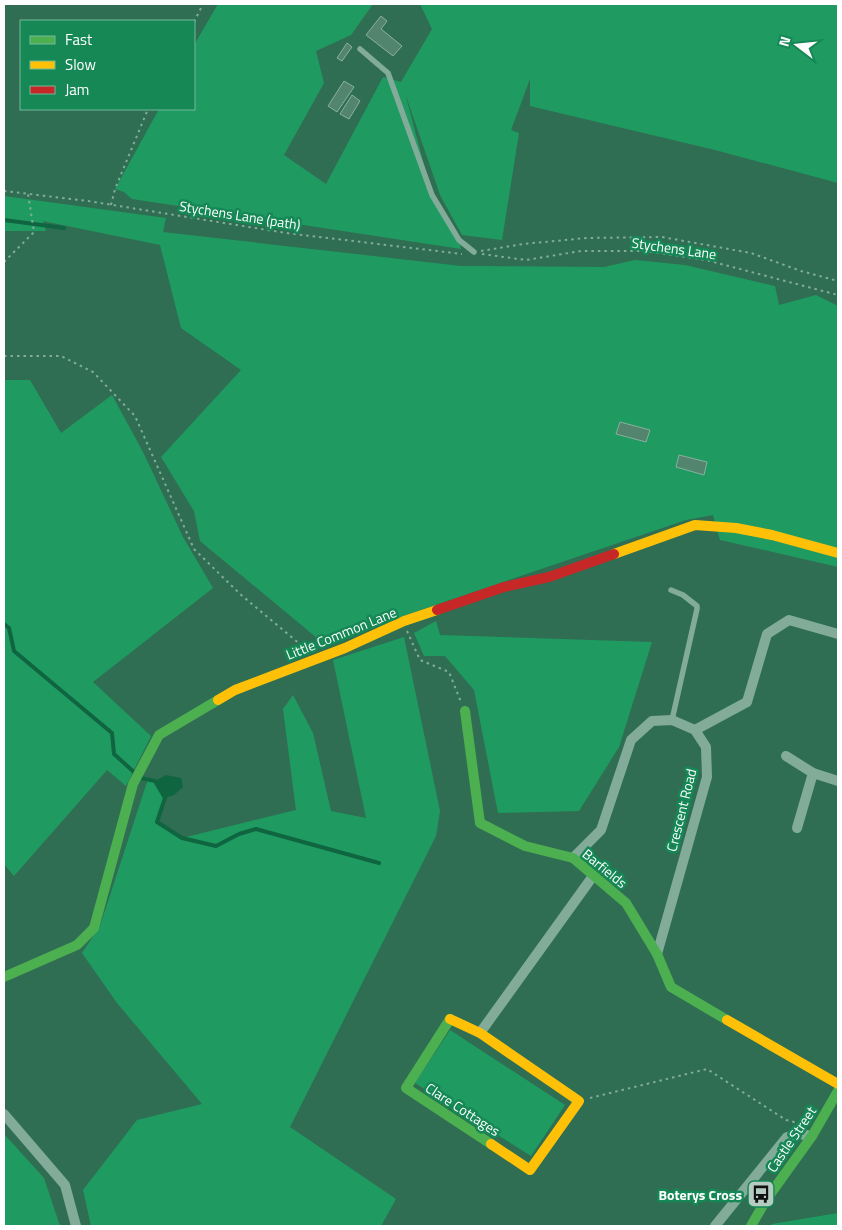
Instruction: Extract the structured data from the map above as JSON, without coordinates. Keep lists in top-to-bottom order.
{
  "streets": {
    "street": [
      "Little Common Lane",
      "Crescent Road",
      "Barfields",
      "Clare Cottages",
      "Castle Street"
    ],
    "path": ["Stychens Lane (path)", "Stychens Lane"]
  },
  "crossings": [
    ["Stychens Lane (path)", "Stychens Lane"],
    ["Crescent Road", "Barfields"]
  ],
  "places": {
    "bus stop": ["Boterys Cross"]
  },
  "legend": ["Fast", "Slow", "Jam"],
  "north": "left"
}
